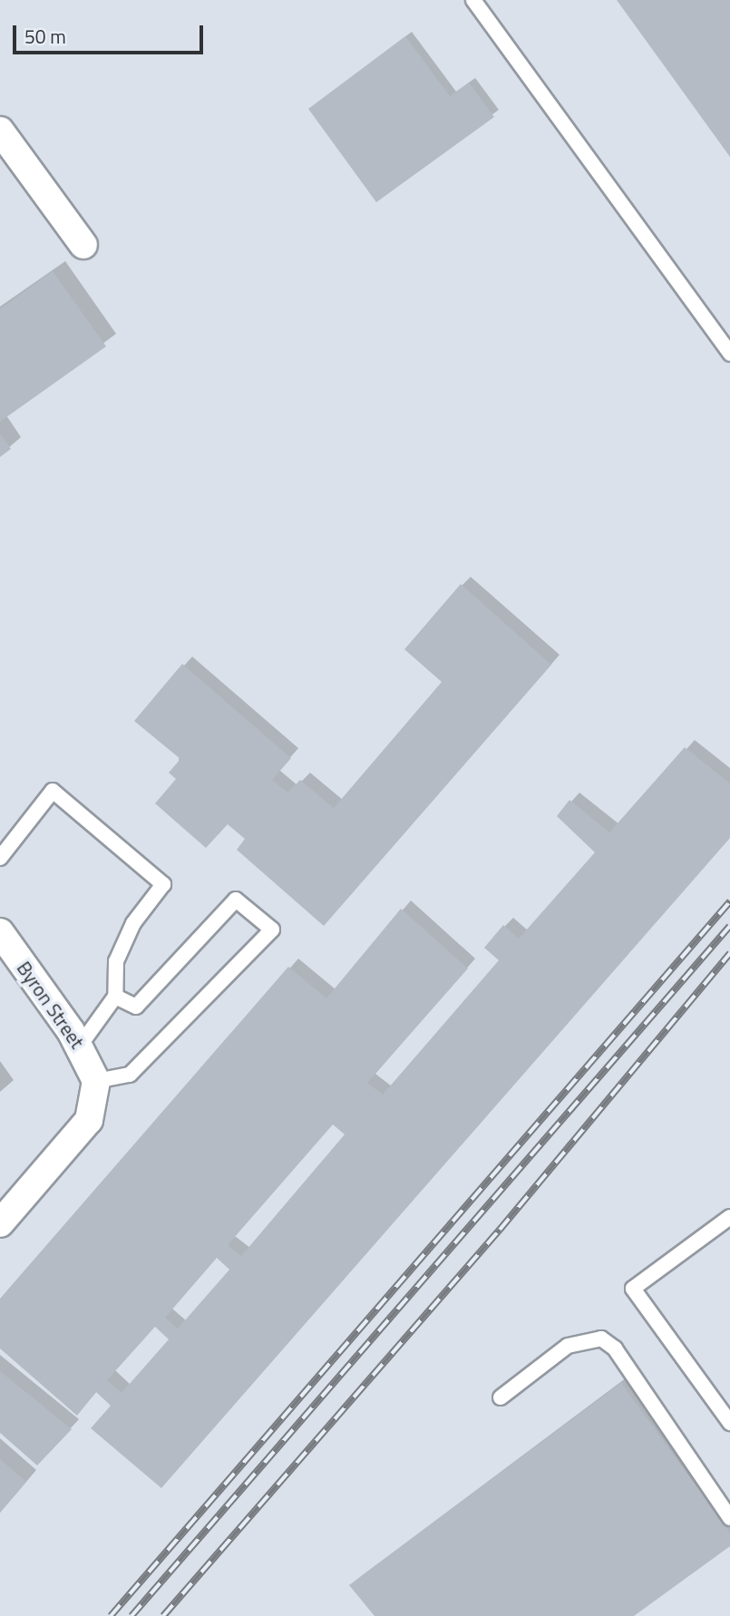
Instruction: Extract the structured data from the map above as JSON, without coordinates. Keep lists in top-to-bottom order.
{
  "streets": {
    "street": ["Byron Street"]
  },
  "scale_bar": "50 m"
}
